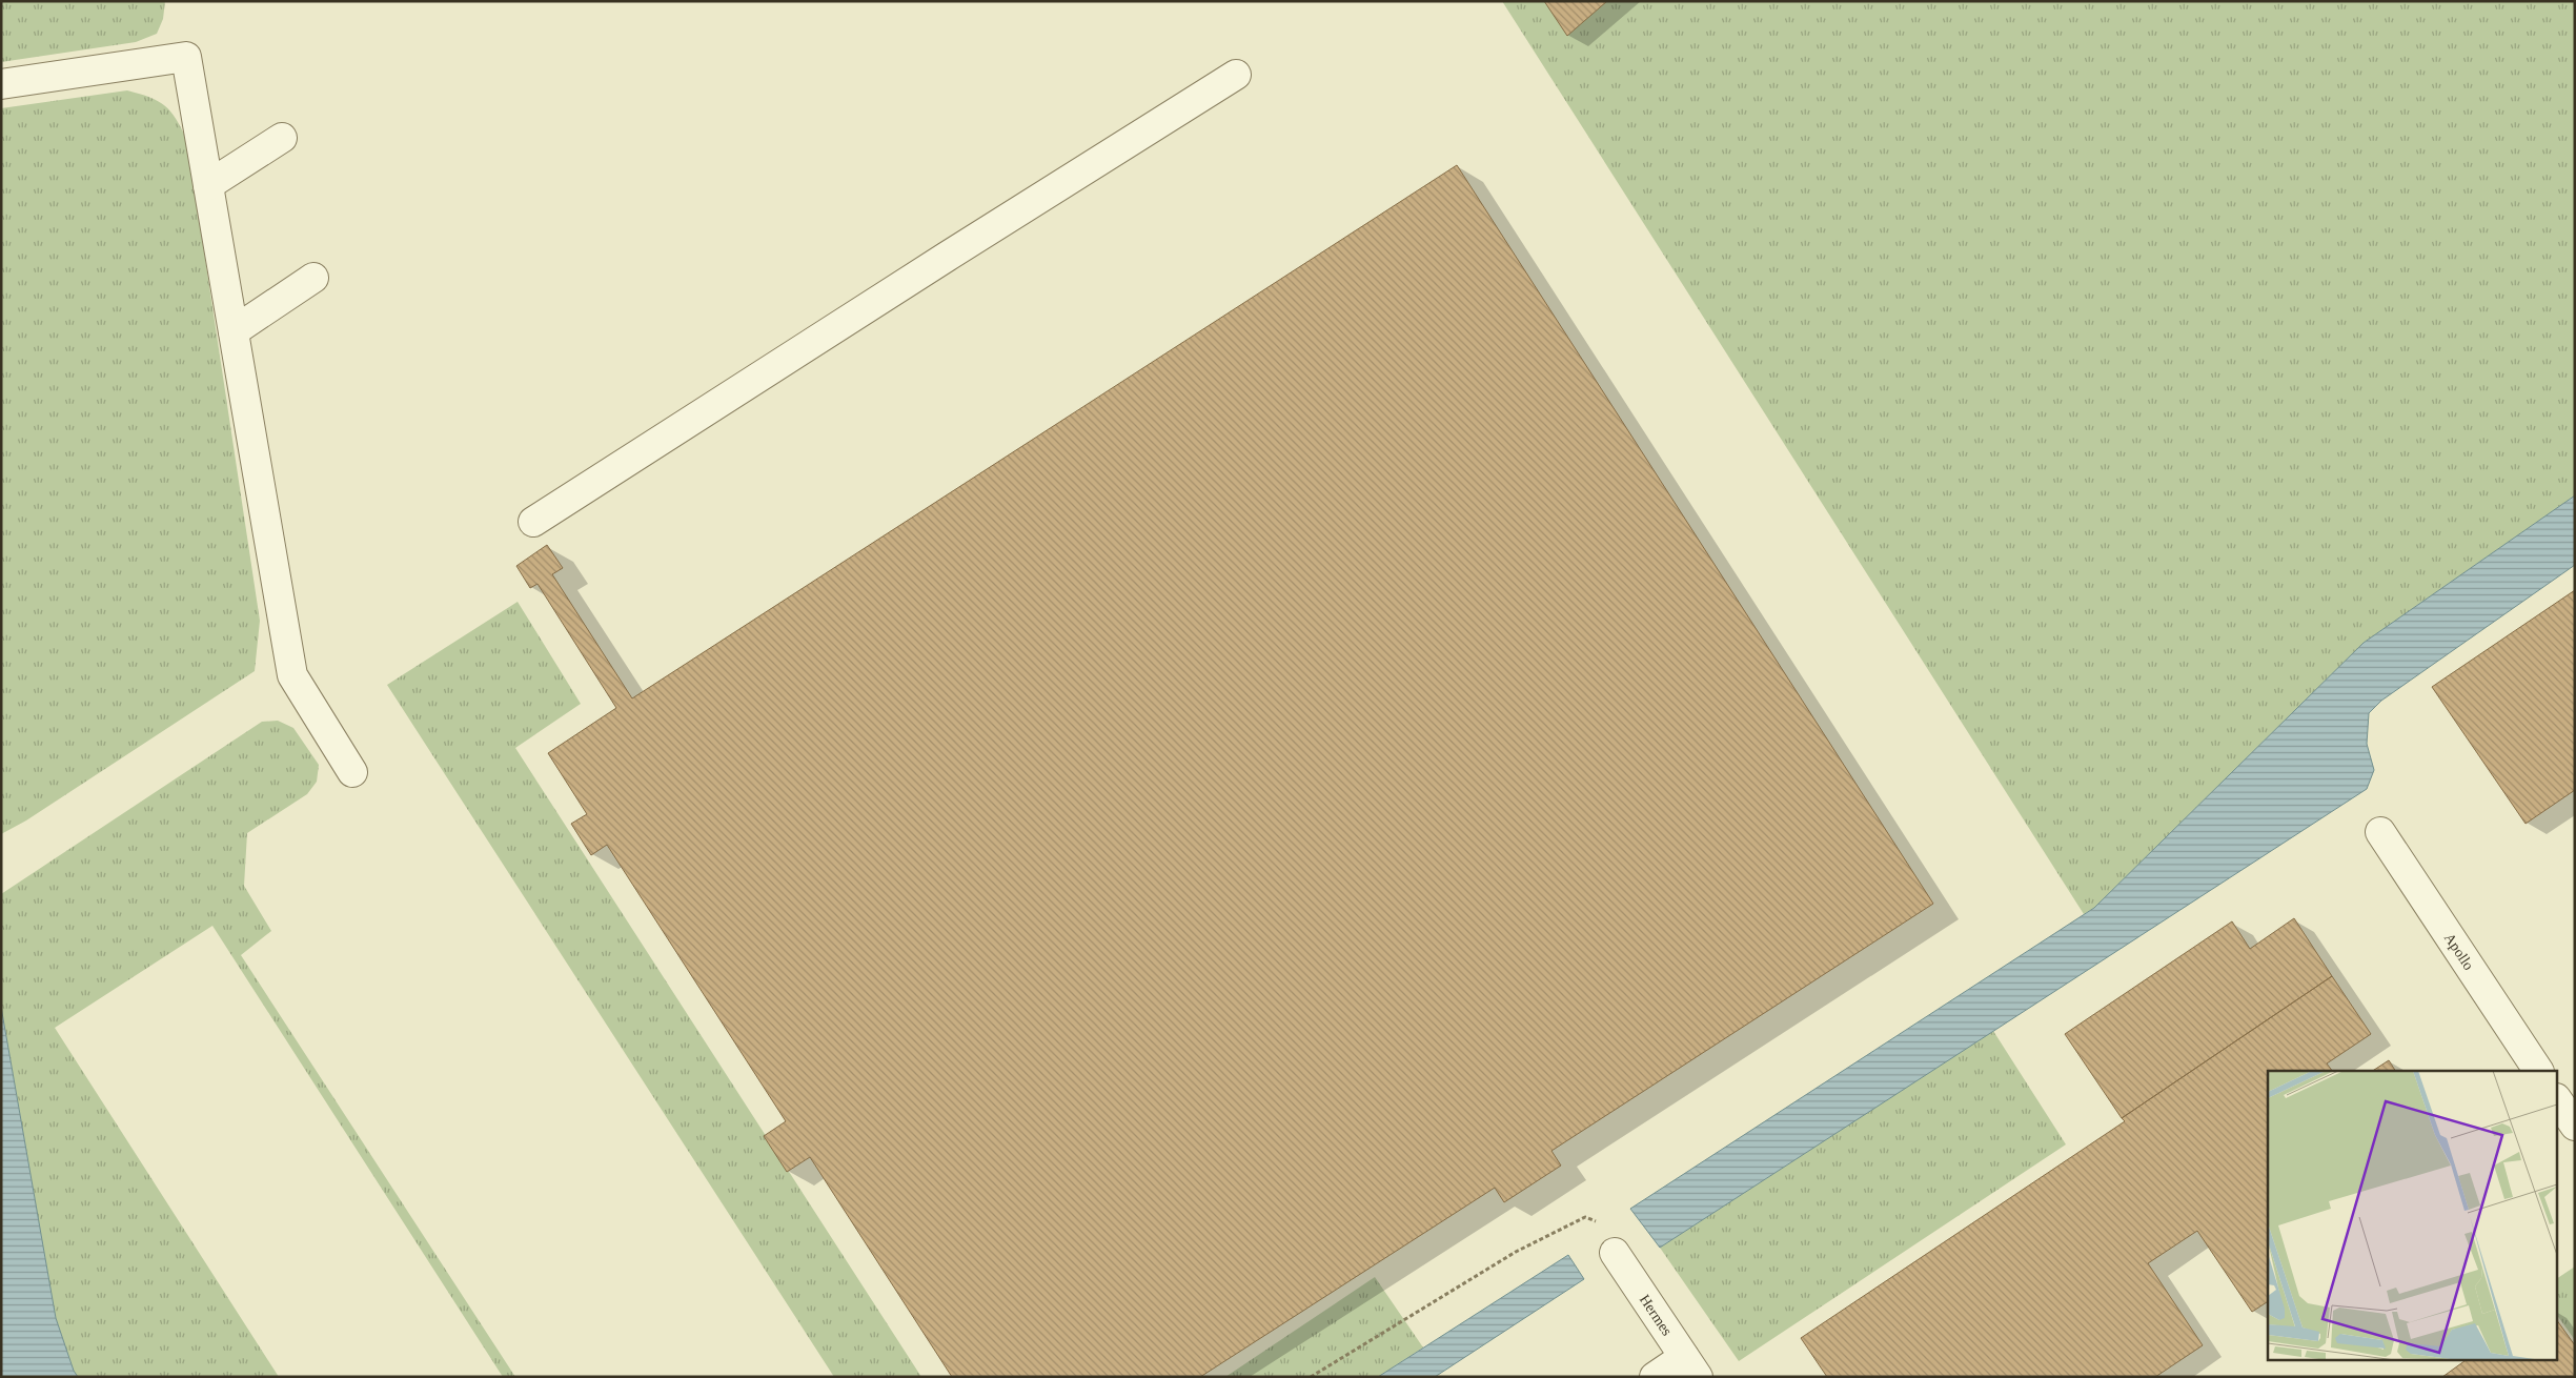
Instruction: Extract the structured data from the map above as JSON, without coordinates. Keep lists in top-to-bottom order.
{
  "streets": {
    "street": ["Apollo", "Hermes"]
  }
}
